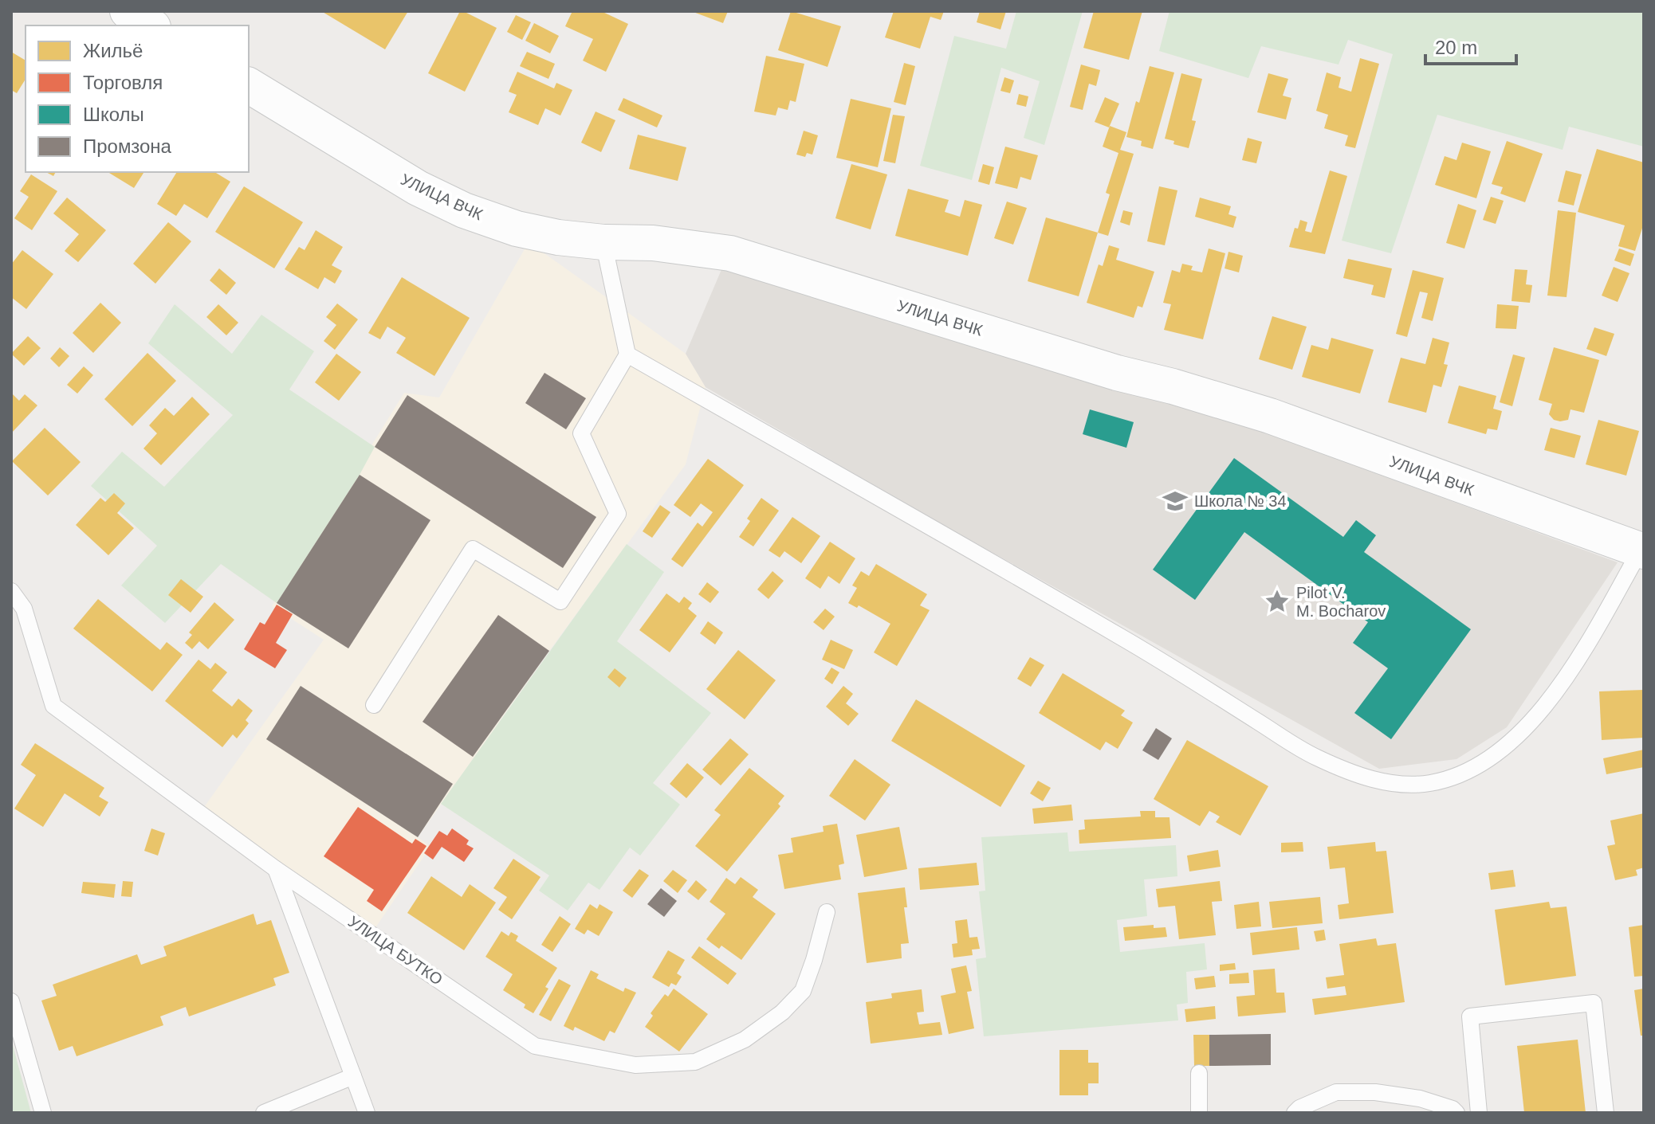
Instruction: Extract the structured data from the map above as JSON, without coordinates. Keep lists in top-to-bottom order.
{
  "streets": {
    "main road": ["УЛИЦА ВЧК"],
    "lane": ["УЛИЦА БУТКО"]
  },
  "places": {
    "school or university": ["Школа № 34"],
    "place": ["Pilot V. M. Bocharov"]
  },
  "legend": [
    "Жильё",
    "Торговля",
    "Школы",
    "Промзона"
  ],
  "scale_bar": "20 m"
}
